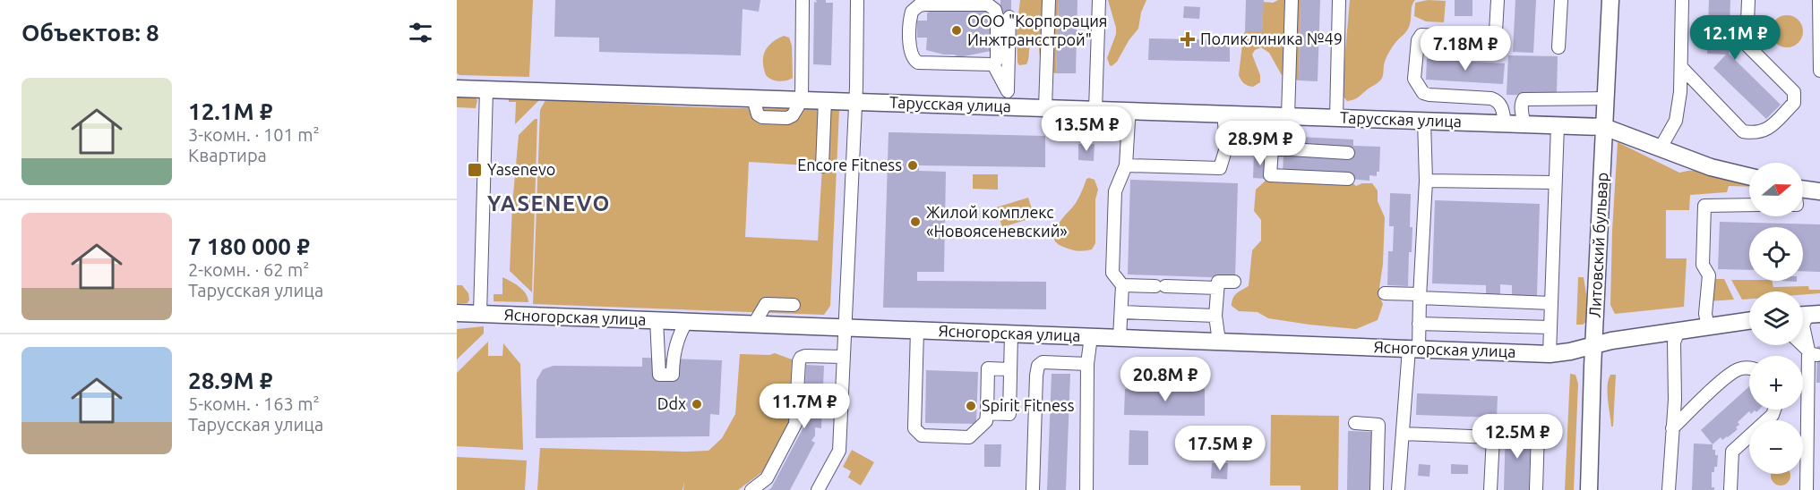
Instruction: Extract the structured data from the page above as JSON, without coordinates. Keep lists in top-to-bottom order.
{
  "streets": {
    "main road": ["Тарусская улица", "Литовский бульвар", "Ясногорская улица"]
  },
  "crossings": [
    ["Тарусская улица", "Литовский бульвар"],
    ["Литовский бульвар", "Ясногорская улица"]
  ],
  "districts": ["YASENEVO"],
  "places": {
    "other": [
      "ООО \"Корпорация Инжтрансстрой\"",
      "Encore Fitness",
      "Жилой комплекс «Новоясеневский»",
      "Ddx",
      "Spirit Fitness"
    ],
    "health": ["Поликлиника №49"],
    "transit": ["Yasenevo"]
  },
  "north": "right",
  "page": {
    "heading": "Объектов: 8",
    "price": [
      "12.1M ₽",
      "7.18M ₽",
      "13.5M ₽",
      "28.9M ₽",
      "20.8M ₽",
      "11.7M ₽",
      "12.5M ₽",
      "17.5M ₽"
    ],
    "list": [
      {
        "name": "12.1M ₽",
        "note": "3-комн. · 101 m² · Квартира"
      },
      {
        "name": "7 180 000 ₽",
        "note": "2-комн. · 62 m² · Тарусская улица"
      },
      {
        "name": "28.9M ₽",
        "note": "5-комн. · 163 m² · Тарусская улица"
      }
    ],
    "map_buttons": ["+", "−"]
  }
}
